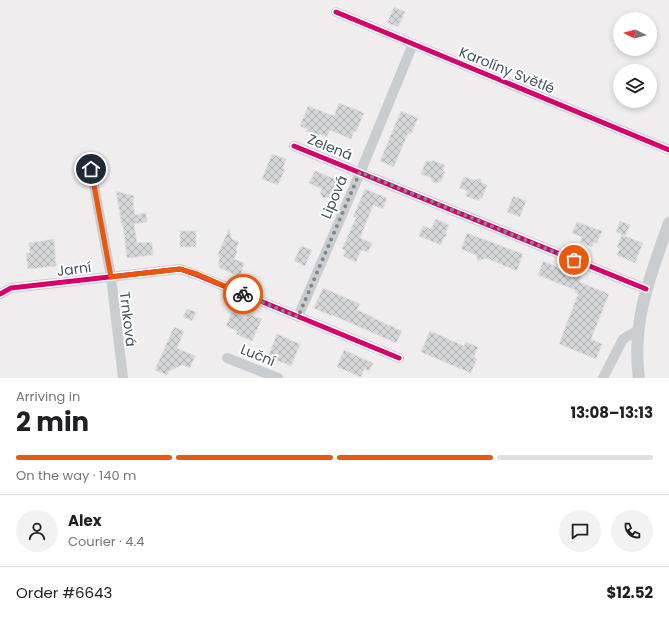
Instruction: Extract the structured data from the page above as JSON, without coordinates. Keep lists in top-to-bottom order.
{
  "streets": {
    "street": [
      "Karolíny Světlé",
      "Zelená",
      "Lipová",
      "Jarní",
      "Trnková",
      "Luční"
    ]
  },
  "crossings": [
    ["Karolíny Světlé", "Lipová"],
    ["Zelená", "Lipová"],
    ["Lipová", "Jarní"],
    ["Jarní", "Trnková"]
  ],
  "north": "left",
  "page": {
    "heading": ["2 min", "Arriving in", "13:08–13:13"],
    "panel": [
      "Alex",
      "Courier · 4.4",
      "Order #6643",
      "$12.52"
    ],
    "bar": "On the way · 140 m"
  }
}
